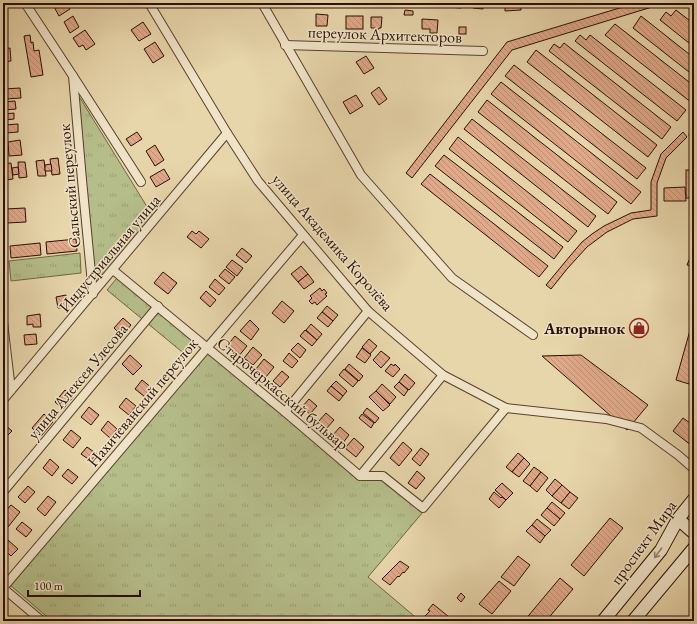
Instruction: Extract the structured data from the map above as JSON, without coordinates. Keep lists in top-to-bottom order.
{
  "streets": {
    "street": [
      "переулок Архитекторов",
      "Сальский переулок",
      "улица Академика Королёва",
      "Индустриальная улица",
      "улица Алексея Улесова",
      "Старочеркасский бульвар",
      "Нахичеванский переулок",
      "проспект Мира"
    ]
  },
  "crossings": [
    ["Сальский переулок", "Индустриальная улица"],
    ["улица Академика Королёва", "Индустриальная улица"],
    ["улица Академика Королёва", "Нахичеванский переулок"],
    ["Индустриальная улица", "Старочеркасский бульвар"],
    ["улица Алексея Улесова", "Старочеркасский бульвар"],
    ["Старочеркасский бульвар", "Нахичеванский переулок"]
  ],
  "places": {
    "shop": ["Авторынок"]
  },
  "scale_bar": "100 m"
}
